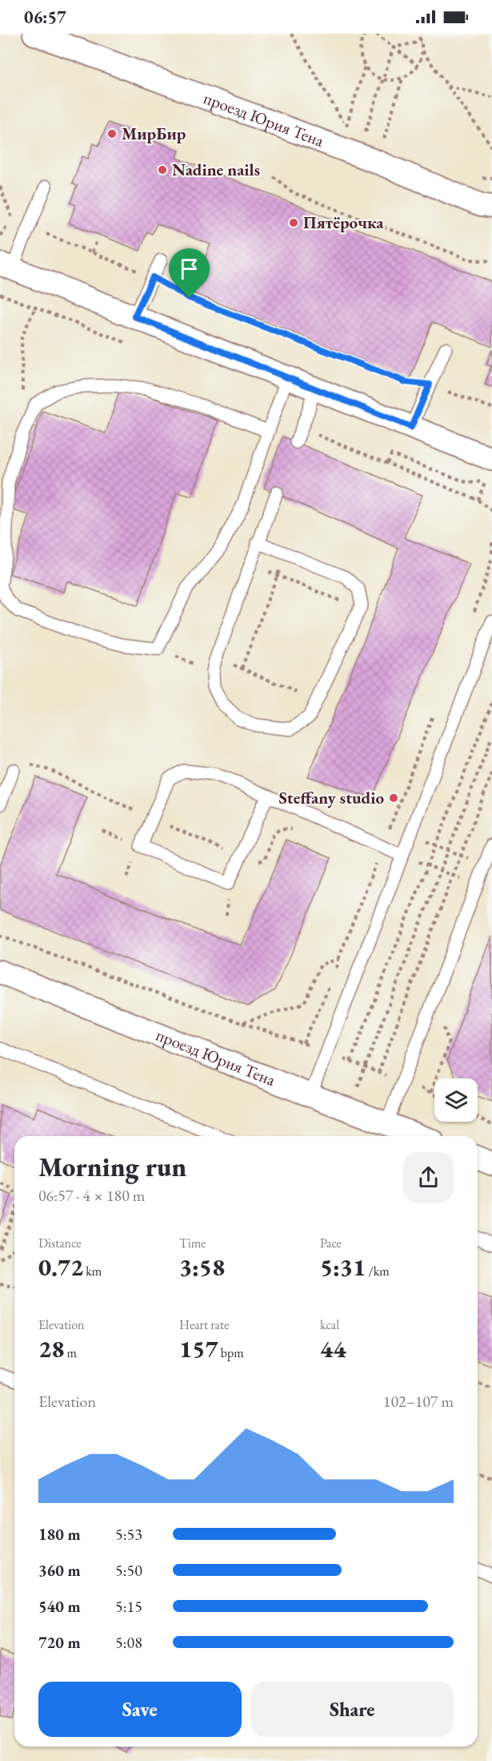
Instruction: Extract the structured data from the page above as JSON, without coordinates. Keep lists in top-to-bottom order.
{
  "streets": {
    "street": ["проезд Юрия Тена"]
  },
  "places": [
    "МирБир",
    "Nadine nails",
    "Пятёрочка",
    "Steffany studio"
  ],
  "page": {
    "status": "06:57",
    "heading": ["Morning run", "06:57 · 4 × 180 m"],
    "stats": [
      ["Distance", "0.72 km"],
      ["Time", "3:58"],
      ["Pace", "5:31 /km"],
      ["Elevation", "28 m"],
      ["Heart rate", "157 bpm"],
      ["kcal", "44"]
    ],
    "chart": ["Elevation", "102–107 m"],
    "list": [
      {
        "name": "180 m",
        "note": "5:53"
      },
      {
        "name": "360 m",
        "note": "5:50"
      },
      {
        "name": "540 m",
        "note": "5:15"
      },
      {
        "name": "720 m",
        "note": "5:08"
      }
    ],
    "buttons": ["Save", "Share"]
  }
}
